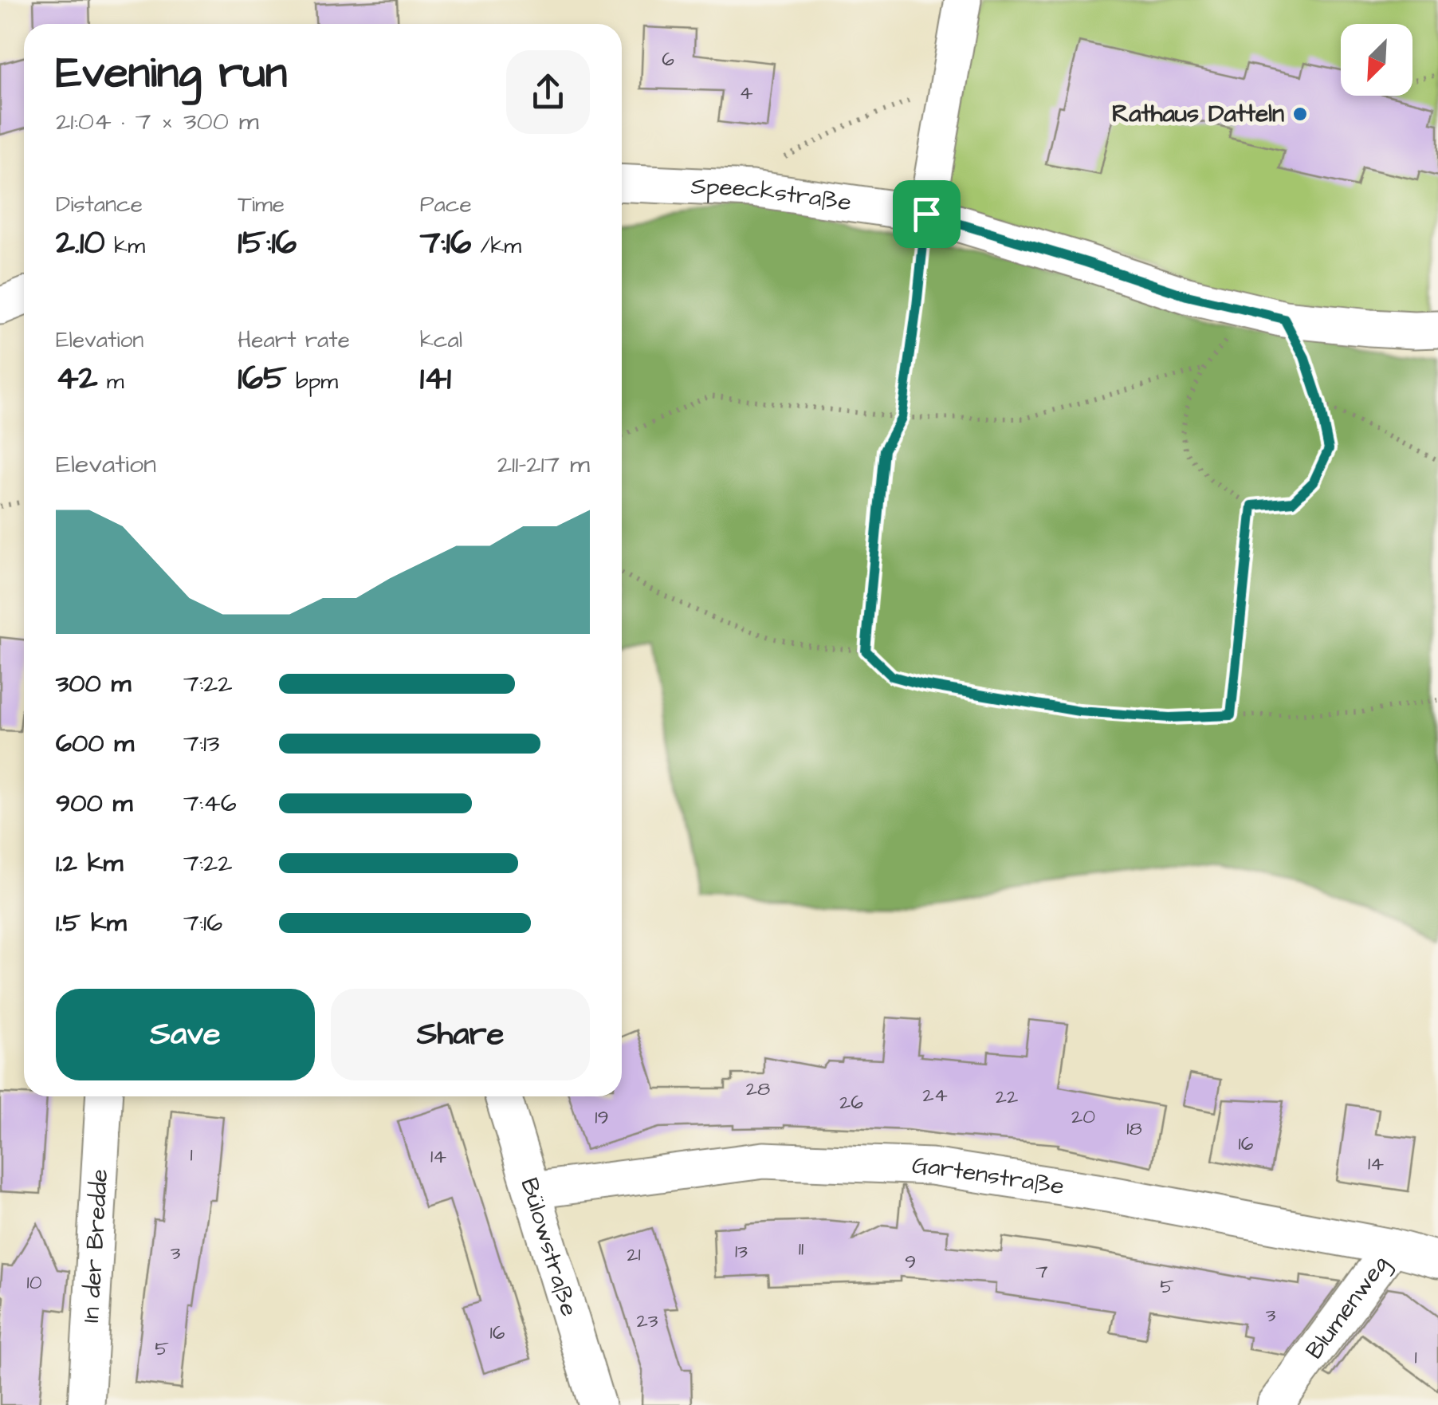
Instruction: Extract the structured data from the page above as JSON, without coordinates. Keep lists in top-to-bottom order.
{
  "streets": {
    "street": [
      "Speeckstraße",
      "Gartenstraße",
      "Bülowstraße",
      "In der Bredde",
      "Blumenweg"
    ]
  },
  "crossings": [
    ["Gartenstraße", "Bülowstraße"],
    ["Gartenstraße", "Blumenweg"]
  ],
  "places": ["Rathaus Datteln"],
  "house_numbers": [
    "6",
    "4",
    "28",
    "24",
    "22",
    "26",
    "20",
    "19",
    "18",
    "16",
    "1",
    "14",
    "14",
    "11",
    "13",
    "3",
    "21",
    "9",
    "7",
    "10",
    "5",
    "3",
    "23",
    "16",
    "5",
    "1"
  ],
  "north": "bottom left",
  "page": {
    "heading": ["Evening run", "21:04 · 7 × 300 m"],
    "stats": [
      ["Distance", "2.10 km"],
      ["Time", "15:16"],
      ["Pace", "7:16 /km"],
      ["Elevation", "42 m"],
      ["Heart rate", "165 bpm"],
      ["kcal", "141"]
    ],
    "chart": ["Elevation", "211–217 m"],
    "list": [
      {
        "name": "300 m",
        "note": "7:22"
      },
      {
        "name": "600 m",
        "note": "7:13"
      },
      {
        "name": "900 m",
        "note": "7:46"
      },
      {
        "name": "1.2 km",
        "note": "7:22"
      },
      {
        "name": "1.5 km",
        "note": "7:16"
      }
    ],
    "buttons": ["Save", "Share"]
  }
}
